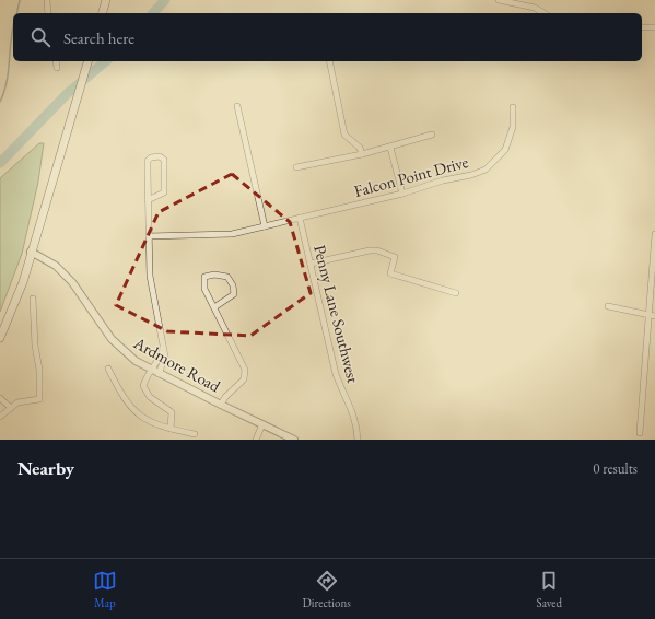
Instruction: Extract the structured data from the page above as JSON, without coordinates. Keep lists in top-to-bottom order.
{
  "streets": {
    "street": ["Falcon Point Drive", "Penny Lane Southwest", "Ardmore Road"]
  },
  "crossings": [
    ["Falcon Point Drive", "Penny Lane Southwest"]
  ],
  "page": {
    "search": "Search here",
    "heading": ["Nearby", "0 results"],
    "nav": ["Map", "Directions", "Saved"]
  }
}
